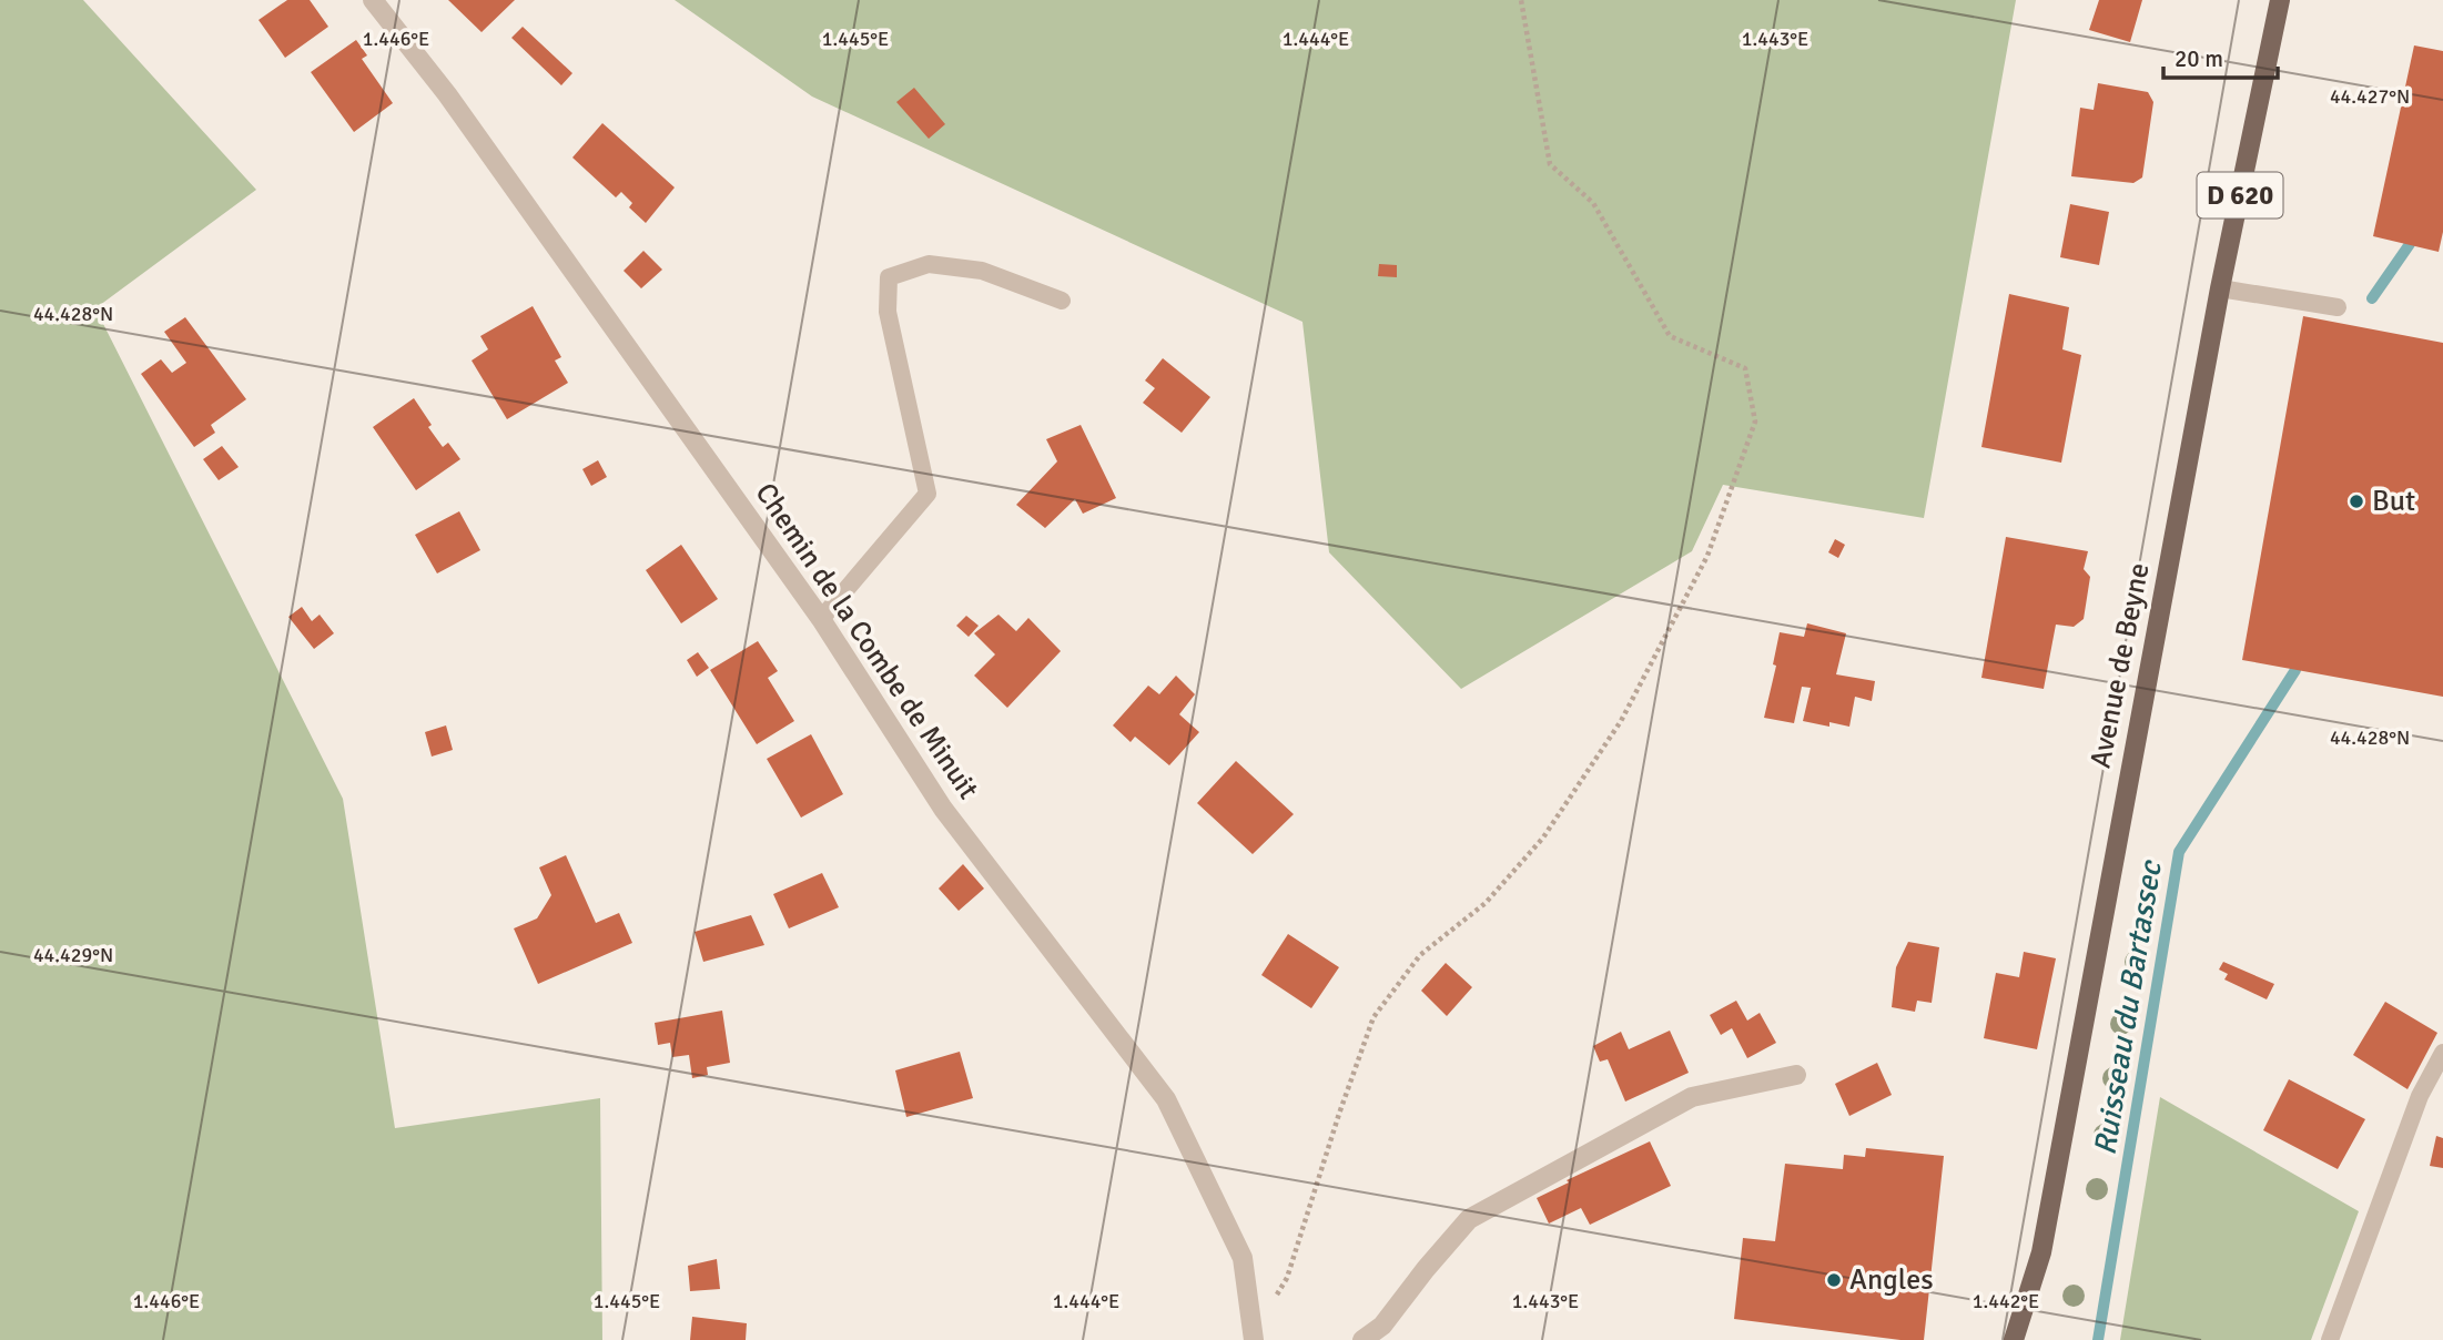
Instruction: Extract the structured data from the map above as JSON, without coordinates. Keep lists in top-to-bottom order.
{
  "streets": {
    "main road": ["D 620", "Avenue de Beyne"],
    "street": ["Chemin de la Combe de Minuit"]
  },
  "water": ["Ruisseau du Bartassec"],
  "places": ["But", "Angles"],
  "scale_bar": "20 m",
  "coordinates": [
    "1.446°E",
    "1.445°E",
    "1.444°E",
    "1.443°E",
    "44.427°N",
    "44.428°N",
    "44.429°N",
    "1.442°E"
  ]
}
